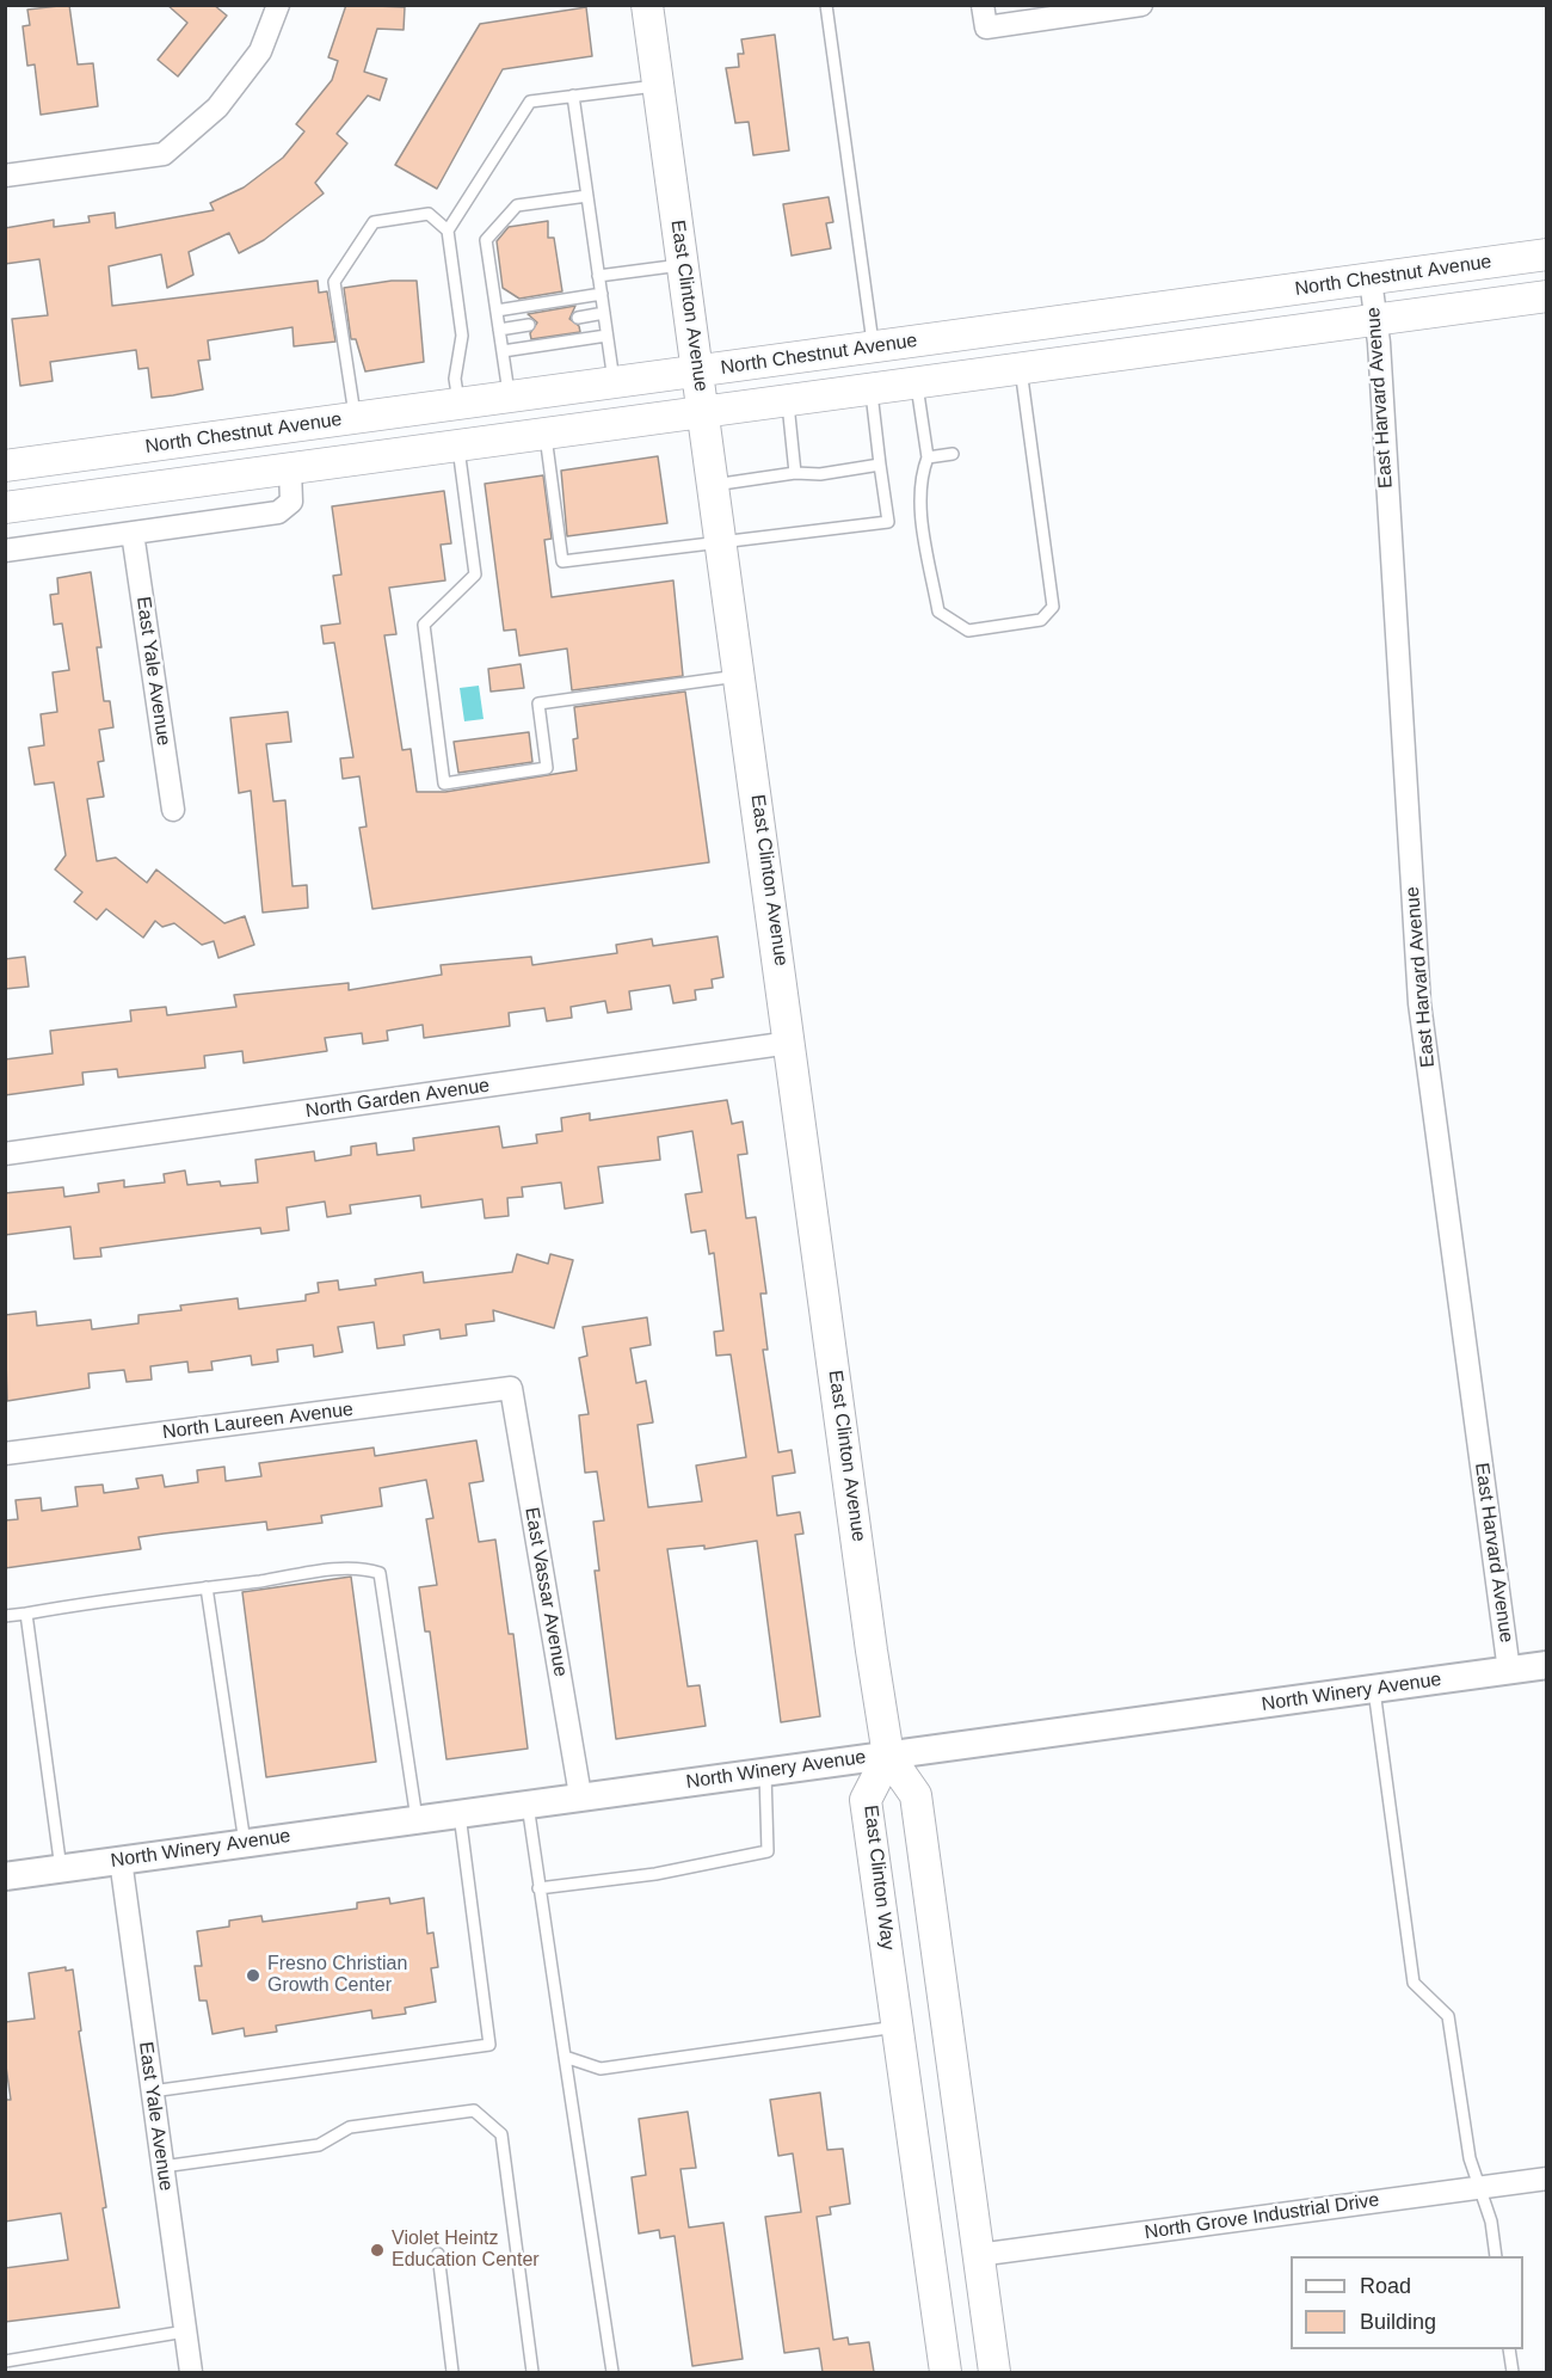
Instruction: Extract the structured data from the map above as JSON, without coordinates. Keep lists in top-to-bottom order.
{
  "streets": {
    "main road": ["North Chestnut Avenue", "East Clinton Avenue", "East Clinton Way"],
    "street": [
      "East Harvard Avenue",
      "East Yale Avenue",
      "North Garden Avenue",
      "North Laureen Avenue",
      "East Vassar Avenue",
      "North Winery Avenue",
      "North Grove Industrial Drive"
    ]
  },
  "crossings": [
    ["North Chestnut Avenue", "East Clinton Avenue"],
    ["North Chestnut Avenue", "East Harvard Avenue"],
    ["East Clinton Avenue", "North Garden Avenue"],
    ["East Clinton Avenue", "North Winery Avenue"],
    ["East Clinton Avenue", "East Clinton Way"],
    ["East Harvard Avenue", "North Winery Avenue"],
    ["East Yale Avenue", "North Winery Avenue"],
    ["North Laureen Avenue", "East Vassar Avenue"],
    ["East Vassar Avenue", "North Winery Avenue"],
    ["North Winery Avenue", "East Clinton Way"]
  ],
  "places": ["Fresno Christian Growth Center", "Violet Heintz Education Center"],
  "legend": ["Road", "Building"]
}
